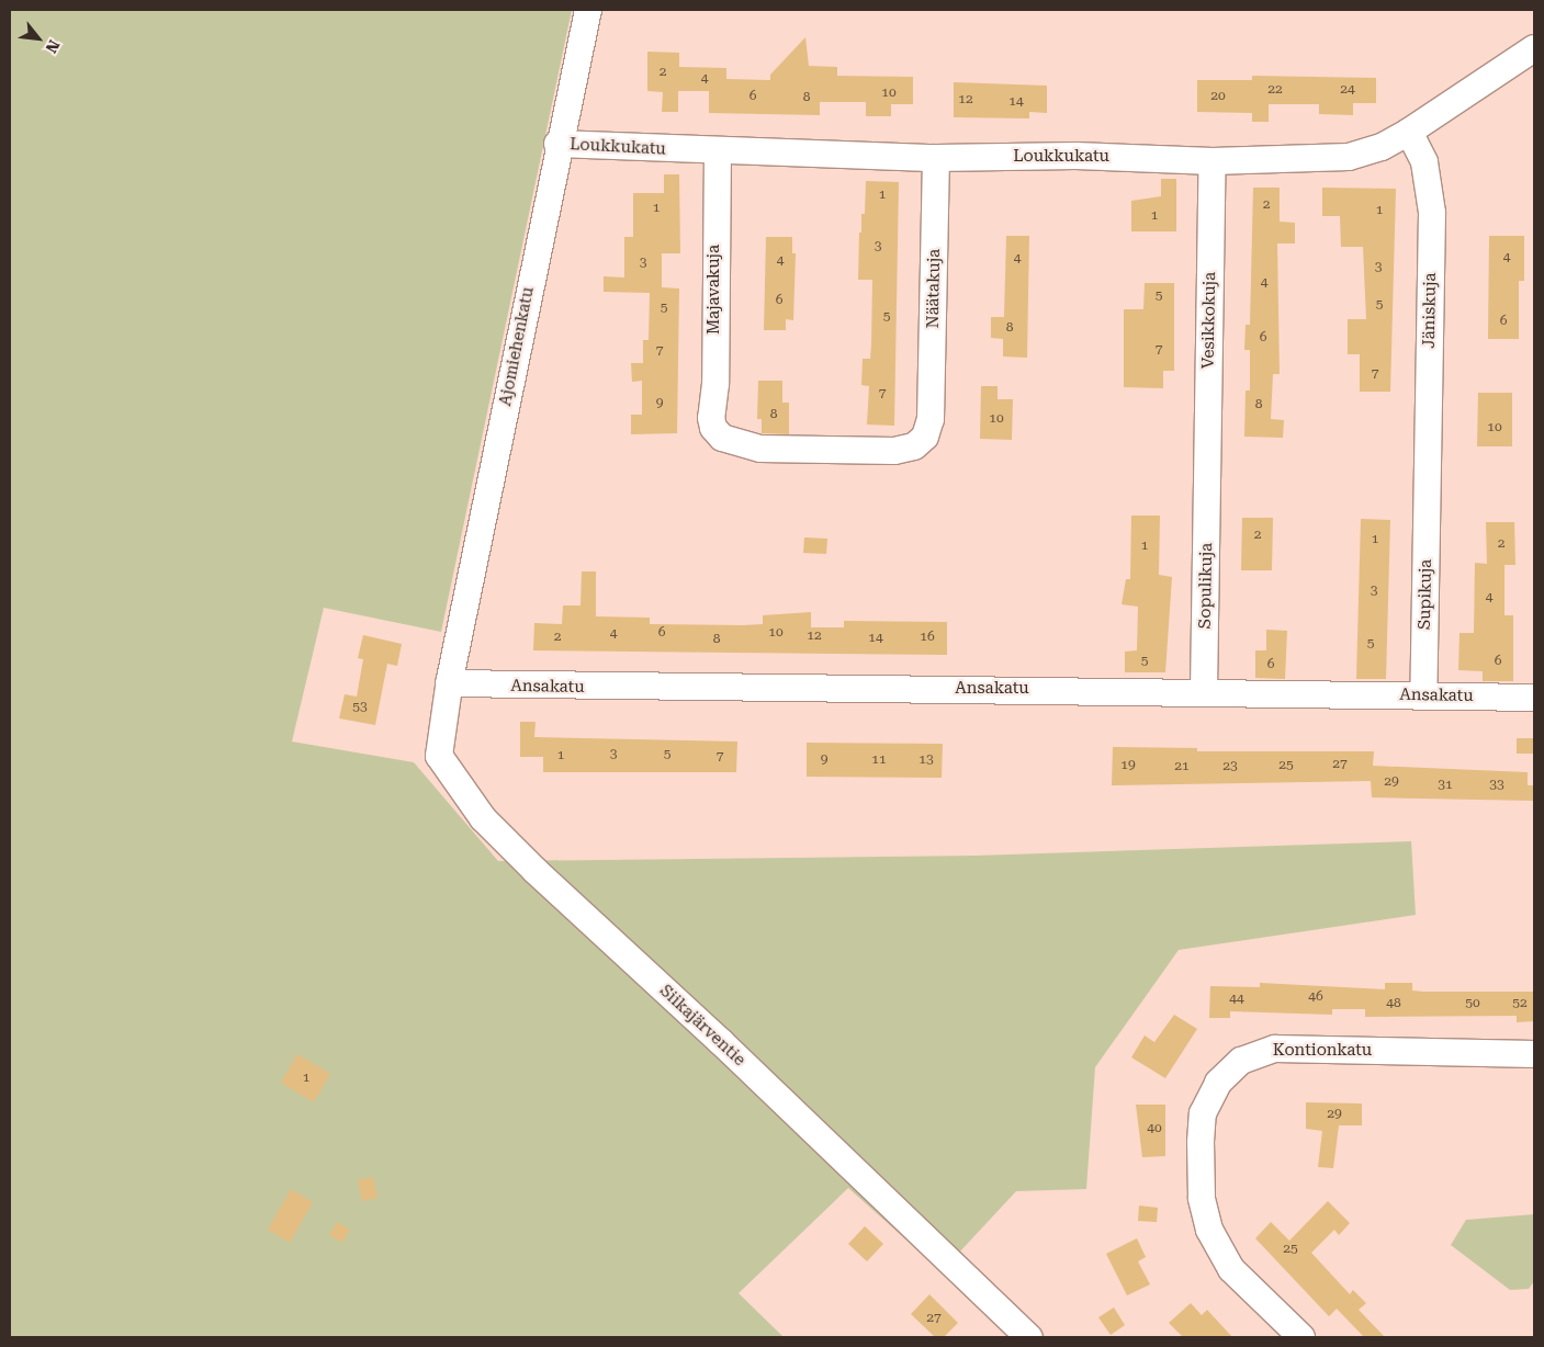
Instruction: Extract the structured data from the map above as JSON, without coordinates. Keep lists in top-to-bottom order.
{
  "streets": {
    "street": [
      "Loukkukatu",
      "Näätakuja",
      "Majavakuja",
      "Jäniskuja",
      "Vesikkokuja",
      "Ajomiehenkatu",
      "Sopulikuja",
      "Supikuja",
      "Ansakatu",
      "Siikajärventie",
      "Kontionkatu"
    ]
  },
  "crossings": [
    ["Loukkukatu", "Näätakuja"],
    ["Loukkukatu", "Majavakuja"],
    ["Loukkukatu", "Jäniskuja"],
    ["Loukkukatu", "Vesikkokuja"],
    ["Loukkukatu", "Ajomiehenkatu"],
    ["Näätakuja", "Majavakuja"],
    ["Jäniskuja", "Supikuja"],
    ["Vesikkokuja", "Sopulikuja"],
    ["Ajomiehenkatu", "Ansakatu"],
    ["Ajomiehenkatu", "Siikajärventie"],
    ["Sopulikuja", "Ansakatu"],
    ["Supikuja", "Ansakatu"],
    ["Ansakatu", "Siikajärventie"]
  ],
  "house_numbers": [
    "2",
    "4",
    "22",
    "24",
    "10",
    "6",
    "20",
    "8",
    "12",
    "14",
    "1",
    "2",
    "1",
    "1",
    "1",
    "3",
    "4",
    "4",
    "4",
    "3",
    "3",
    "4",
    "5",
    "6",
    "5",
    "5",
    "5",
    "6",
    "8",
    "6",
    "7",
    "7",
    "7",
    "7",
    "9",
    "8",
    "8",
    "10",
    "10",
    "2",
    "1",
    "2",
    "1",
    "3",
    "4",
    "6",
    "10",
    "4",
    "12",
    "2",
    "16",
    "14",
    "8",
    "5",
    "5",
    "6",
    "6",
    "53",
    "3",
    "5",
    "1",
    "7",
    "9",
    "11",
    "13",
    "27",
    "19",
    "25",
    "21",
    "23",
    "29",
    "31",
    "33",
    "46",
    "44",
    "48",
    "50",
    "52",
    "1",
    "29",
    "40",
    "25",
    "27"
  ],
  "north": "bottom right"
}
